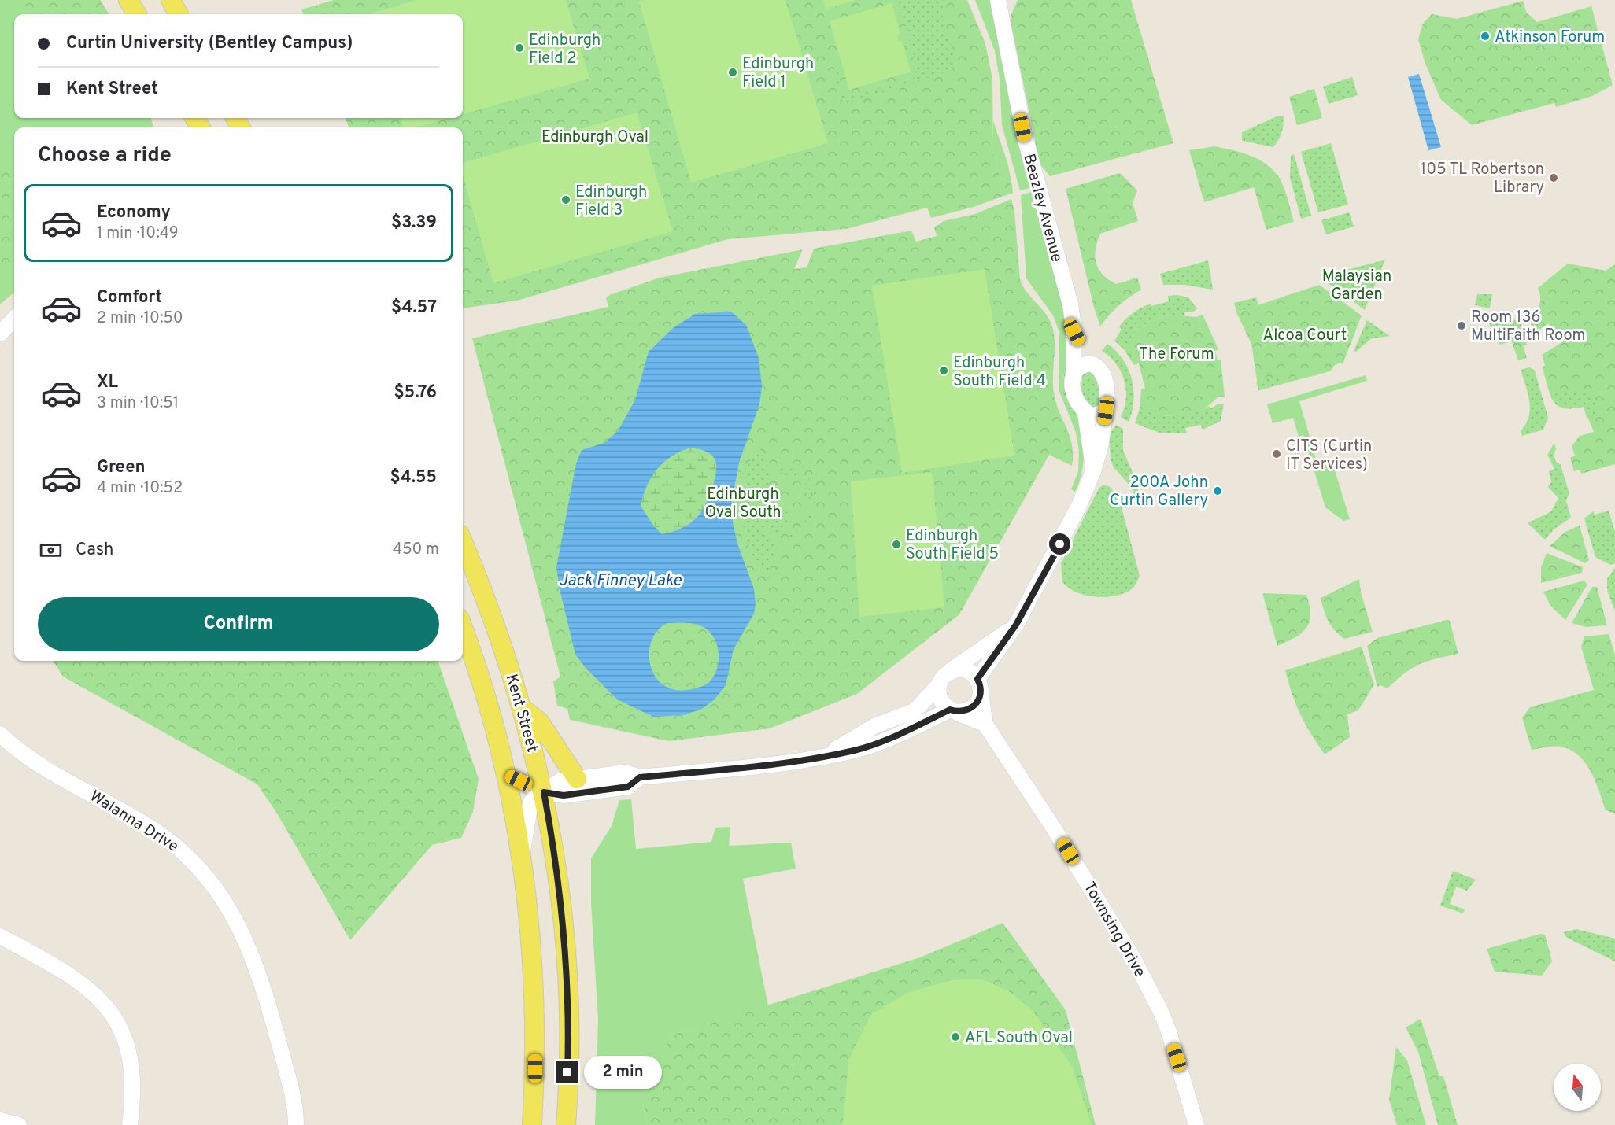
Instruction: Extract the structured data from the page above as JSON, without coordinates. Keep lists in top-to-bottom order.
{
  "streets": {
    "main road": ["Kent Street"],
    "street": ["Beazley Avenue", "Walanna Drive", "Townsing Drive"]
  },
  "crossings": [
    ["Beazley Avenue", "Townsing Drive"]
  ],
  "water": ["Jack Finney Lake"],
  "parks": [
    "Edinburgh Oval",
    "Malaysian Garden",
    "Alcoa Court",
    "The Forum",
    "Edinburgh Oval South"
  ],
  "places": [
    "Atkinson Forum",
    "Edinburgh Field 2",
    "Edinburgh Field 1",
    "105 TL Robertson Library",
    "Edinburgh Field 3",
    "Room 136 MultiFaith Room",
    "Edinburgh South Field 4",
    "CITS (Curtin IT Services)",
    "200A John Curtin Gallery",
    "Edinburgh South Field 5",
    "AFL South Oval"
  ],
  "north": "top",
  "page": {
    "banner": ["Curtin University (Bentley Campus)", "Kent Street"],
    "heading": "Choose a ride",
    "list": [
      {
        "name": "Economy",
        "note": "1 min · 10:49",
        "value": "$3.39"
      },
      {
        "name": "Comfort",
        "note": "2 min · 10:50",
        "value": "$4.57"
      },
      {
        "name": "XL",
        "note": "3 min · 10:51",
        "value": "$5.76"
      },
      {
        "name": "Green",
        "note": "4 min · 10:52",
        "value": "$4.55"
      }
    ],
    "pay": ["Cash", "450 m"],
    "buttons": "Confirm",
    "bubble": "2 min"
  }
}
